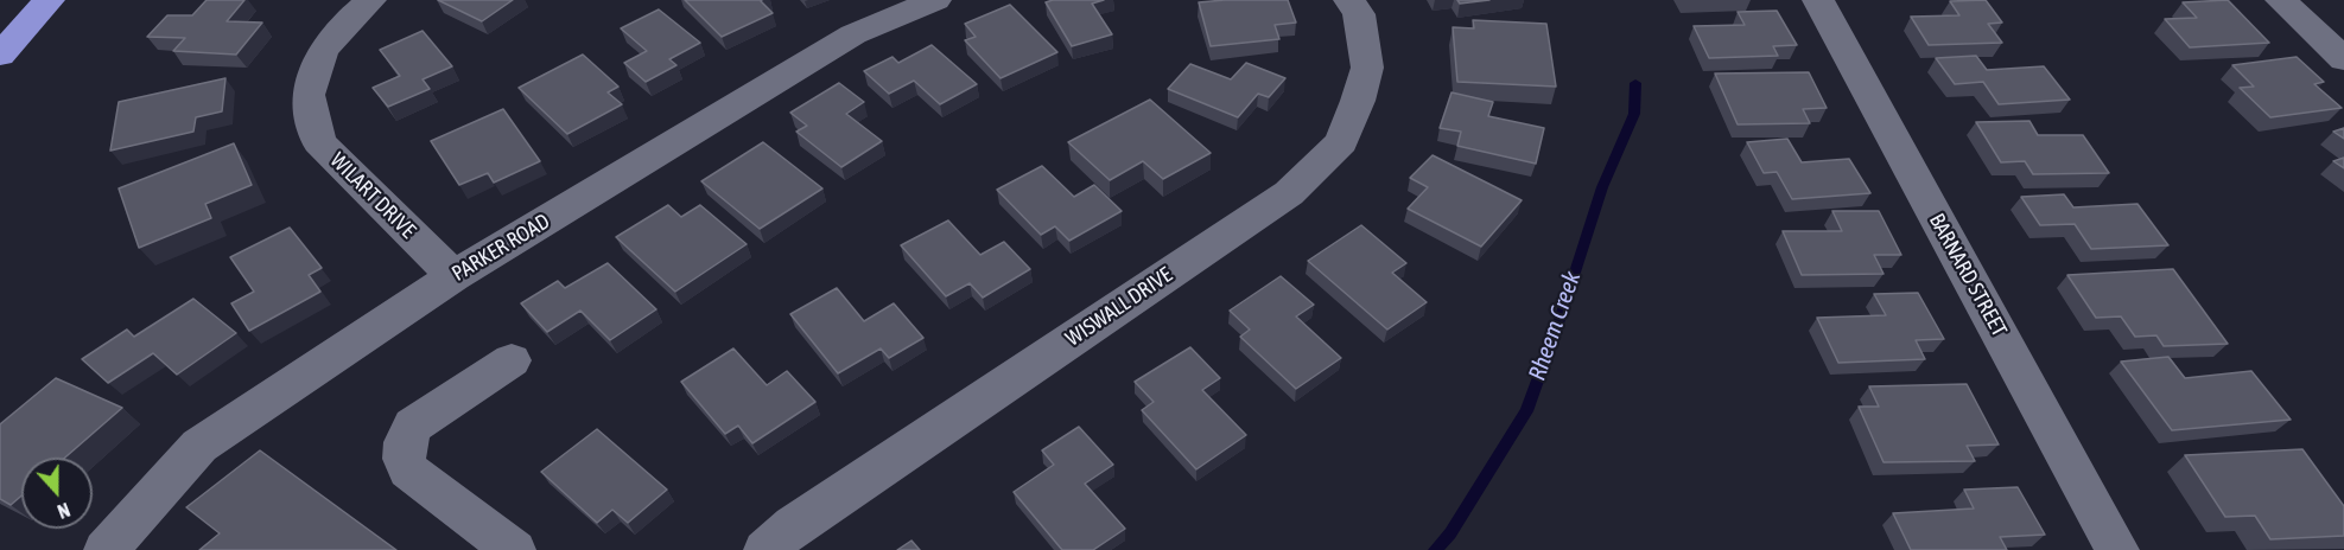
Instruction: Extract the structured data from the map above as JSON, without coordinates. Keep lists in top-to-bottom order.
{
  "streets": {
    "street": [
      "WILART DRIVE",
      "PARKER ROAD",
      "BARNARD STREET",
      "WISWALL DRIVE"
    ]
  },
  "crossings": [
    ["WILART DRIVE", "PARKER ROAD"]
  ],
  "water": ["Rheem Creek"],
  "north": "bottom"
}
